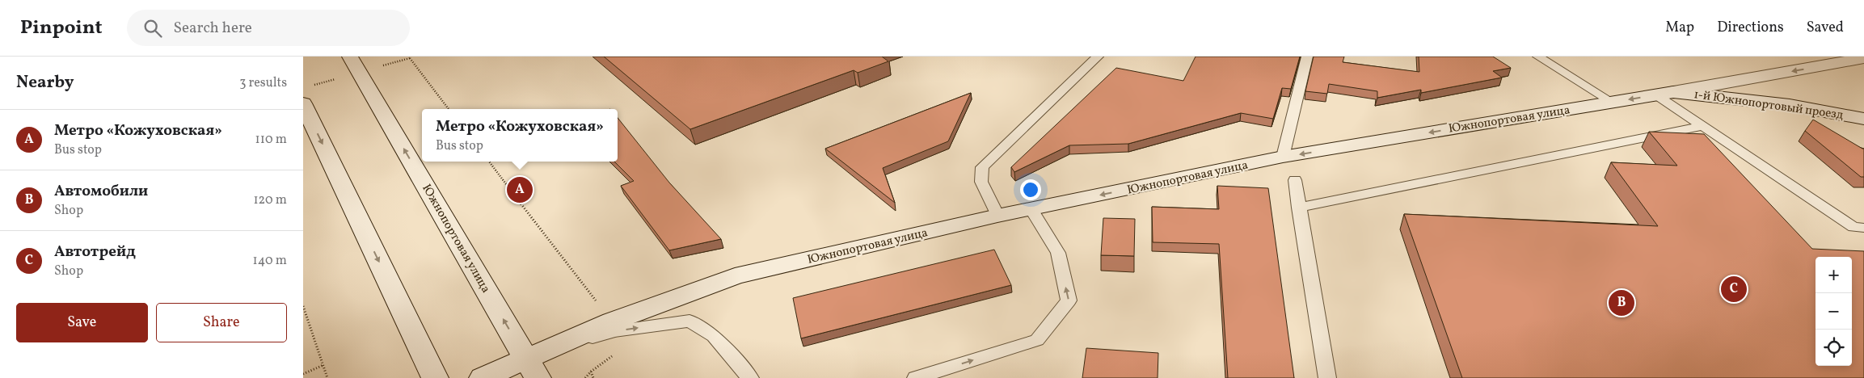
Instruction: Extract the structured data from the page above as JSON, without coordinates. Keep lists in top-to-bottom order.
{
  "streets": {
    "main road": ["1-й Южнопортовый проезд", "Южнопортовая улица"]
  },
  "crossings": [
    ["1-й Южнопортовый проезд", "Южнопортовая улица"]
  ],
  "one_way": ["Южнопортовая улица"],
  "page": {
    "header": "Pinpoint",
    "search": "Search here",
    "nav": ["Map", "Directions", "Saved"],
    "heading": ["Nearby", "3 results"],
    "list": [
      {
        "mark": "A",
        "name": "Метро «Кожуховская»",
        "note": "Bus stop",
        "value": "110 m"
      },
      {
        "mark": "B",
        "name": "Автомобили",
        "note": "Shop",
        "value": "120 m"
      },
      {
        "mark": "C",
        "name": "Автотрейд",
        "note": "Shop",
        "value": "140 m"
      }
    ],
    "popup": ["Метро «Кожуховская»", "Bus stop"],
    "pins": ["A", "C", "B"],
    "map_buttons": ["+", "−"],
    "buttons": ["Save", "Share"]
  }
}
